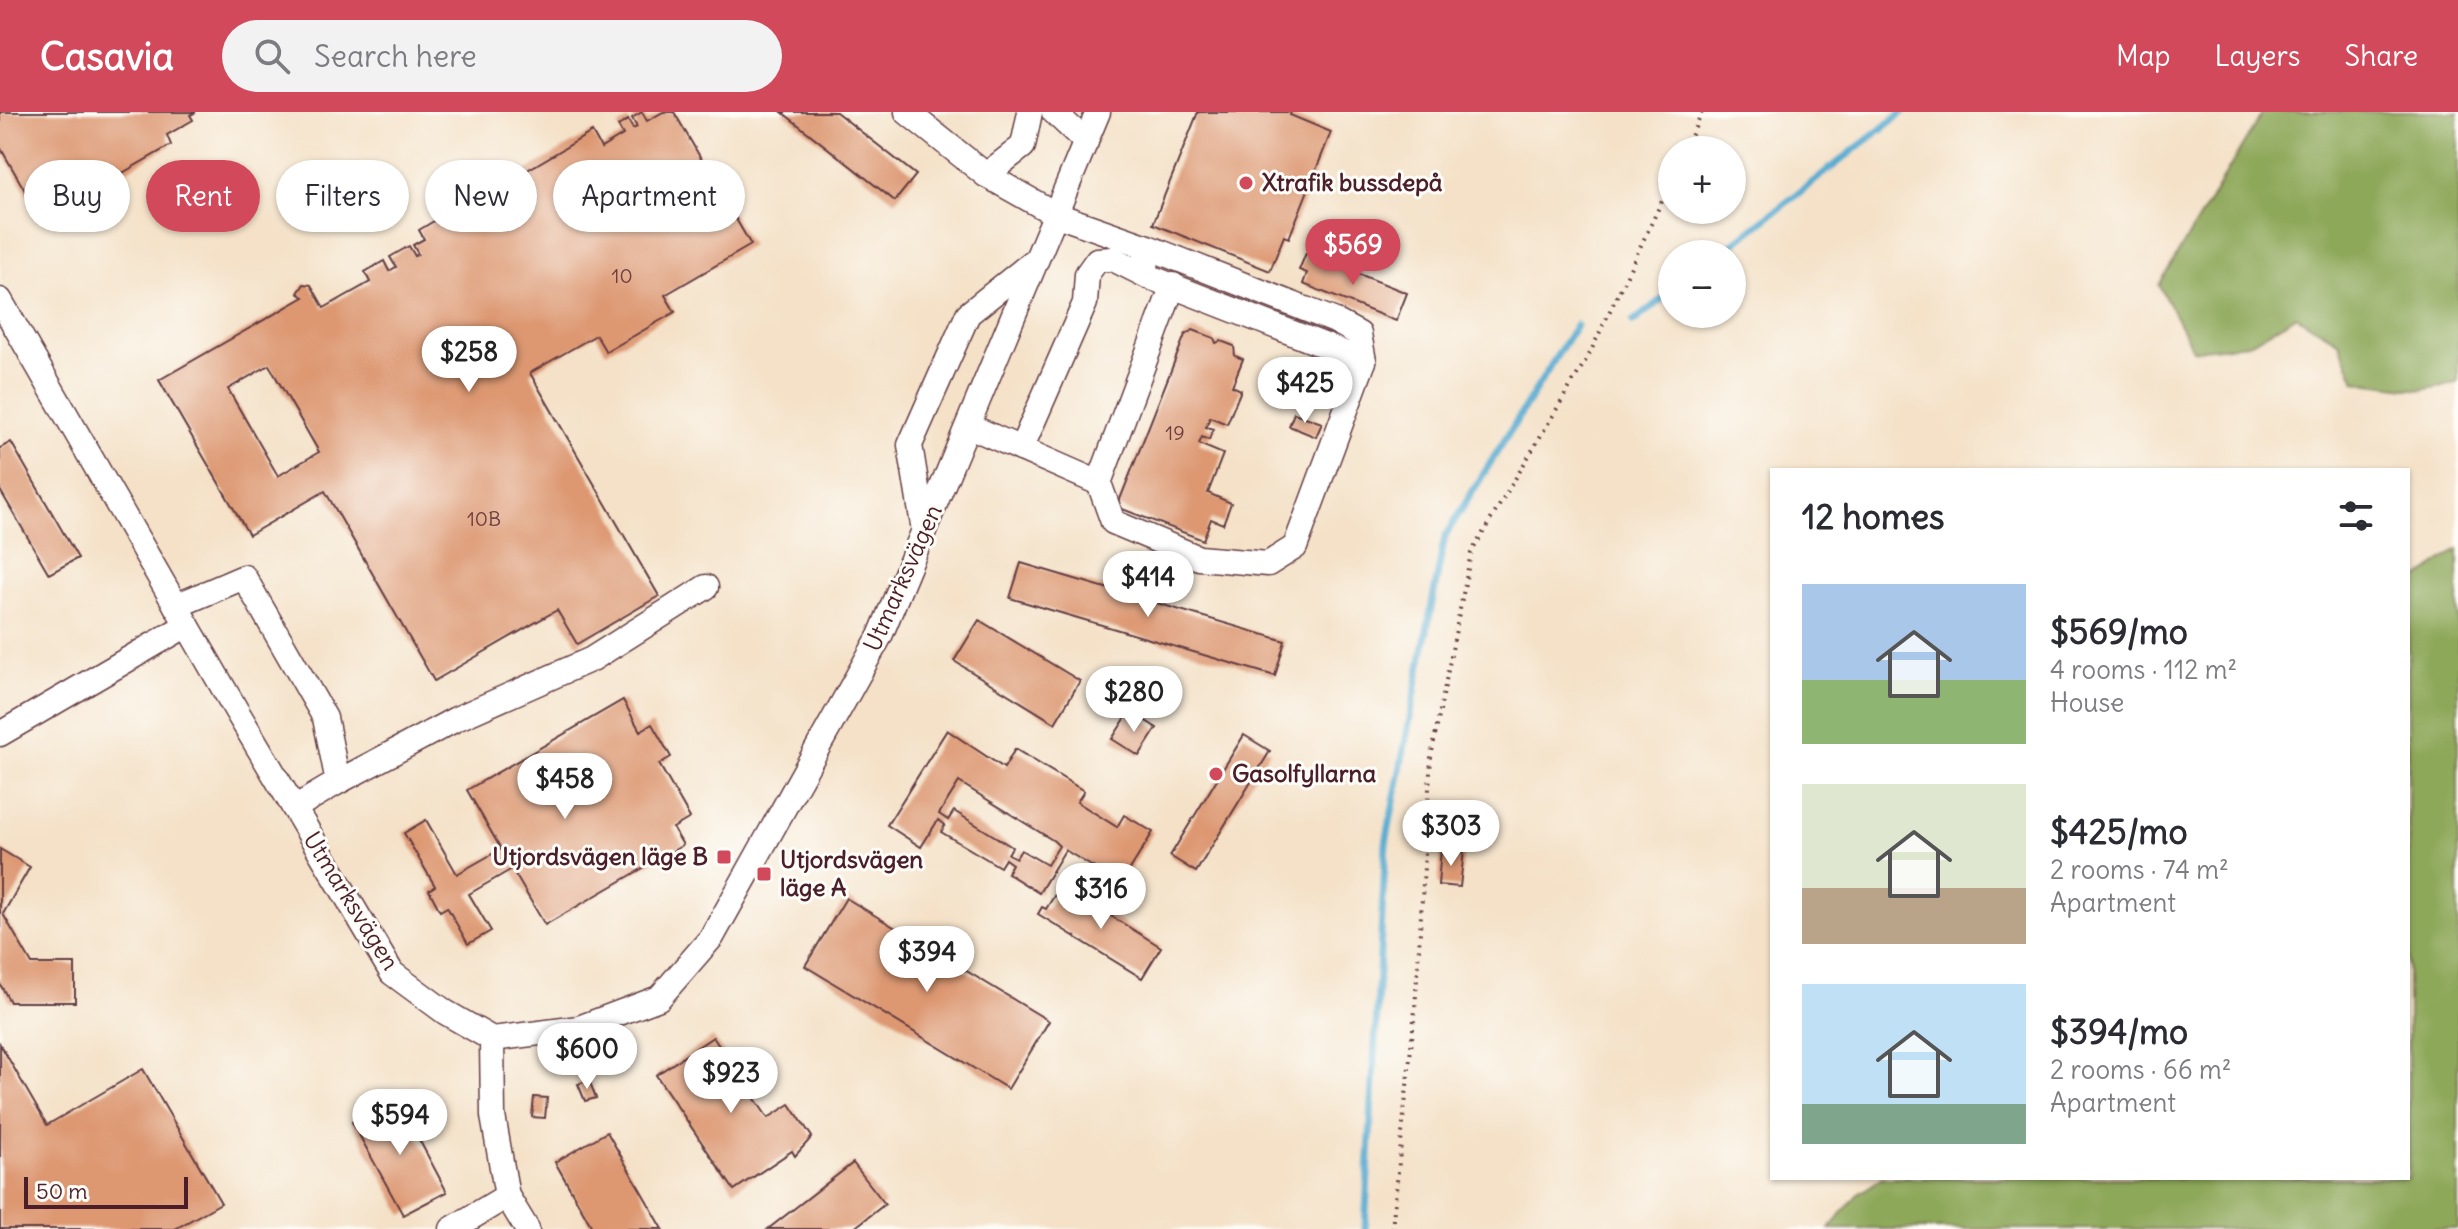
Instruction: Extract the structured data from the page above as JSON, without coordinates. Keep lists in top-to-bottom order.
{
  "streets": {
    "street": ["Utmarksvägen"]
  },
  "places": {
    "other": ["Xtrafik bussdepå", "Gasolfyllarna"],
    "transit": ["Utjordsvägen läge B", "Utjordsvägen läge A"]
  },
  "house_numbers": ["10", "19", "10B"],
  "scale_bar": "50 m",
  "page": {
    "header": "Casavia",
    "search": "Search here",
    "nav": ["Map", "Layers", "Share"],
    "map_buttons": ["+", "−"],
    "chip": [
      "Buy",
      "Rent",
      "Filters",
      "New",
      "Apartment"
    ],
    "price": [
      "$569",
      "$258",
      "$425",
      "$414",
      "$280",
      "$458",
      "$303",
      "$316",
      "$394",
      "$600",
      "$923",
      "$594"
    ],
    "heading": "12 homes",
    "list": [
      {
        "name": "$569/mo",
        "note": "4 rooms · 112 m² · House"
      },
      {
        "name": "$425/mo",
        "note": "2 rooms · 74 m² · Apartment"
      },
      {
        "name": "$394/mo",
        "note": "2 rooms · 66 m² · Apartment"
      }
    ],
    "scale": "50 m"
  }
}
